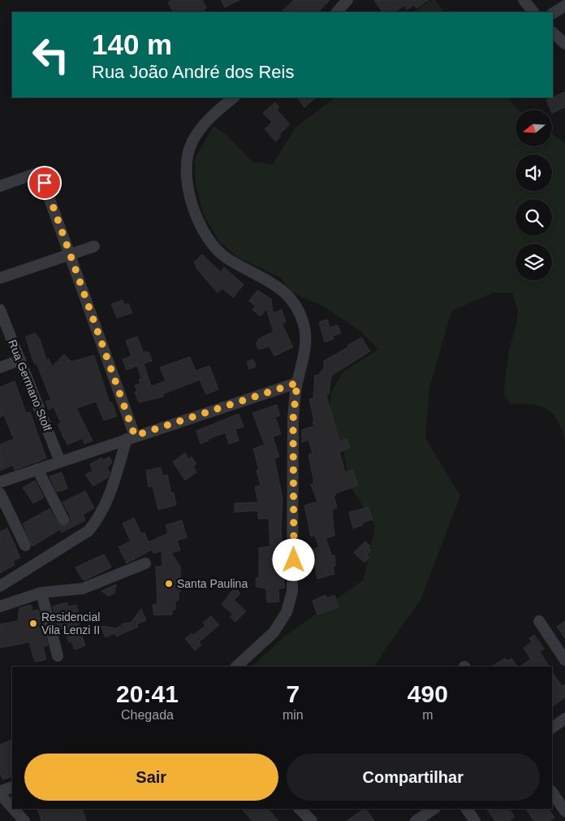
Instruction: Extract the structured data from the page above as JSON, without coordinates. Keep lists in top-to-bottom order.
{
  "streets": {
    "street": ["Rua Germano Stolf"]
  },
  "places": ["Santa Paulina", "Residencial Vila Lenzi II"],
  "north": "left",
  "page": {
    "turn": ["140 m", "Rua João André dos Reis"],
    "eta": [
      "20:41",
      "Chegada",
      "7",
      "min",
      "490",
      "m"
    ],
    "buttons": ["Sair", "Compartilhar"]
  }
}
